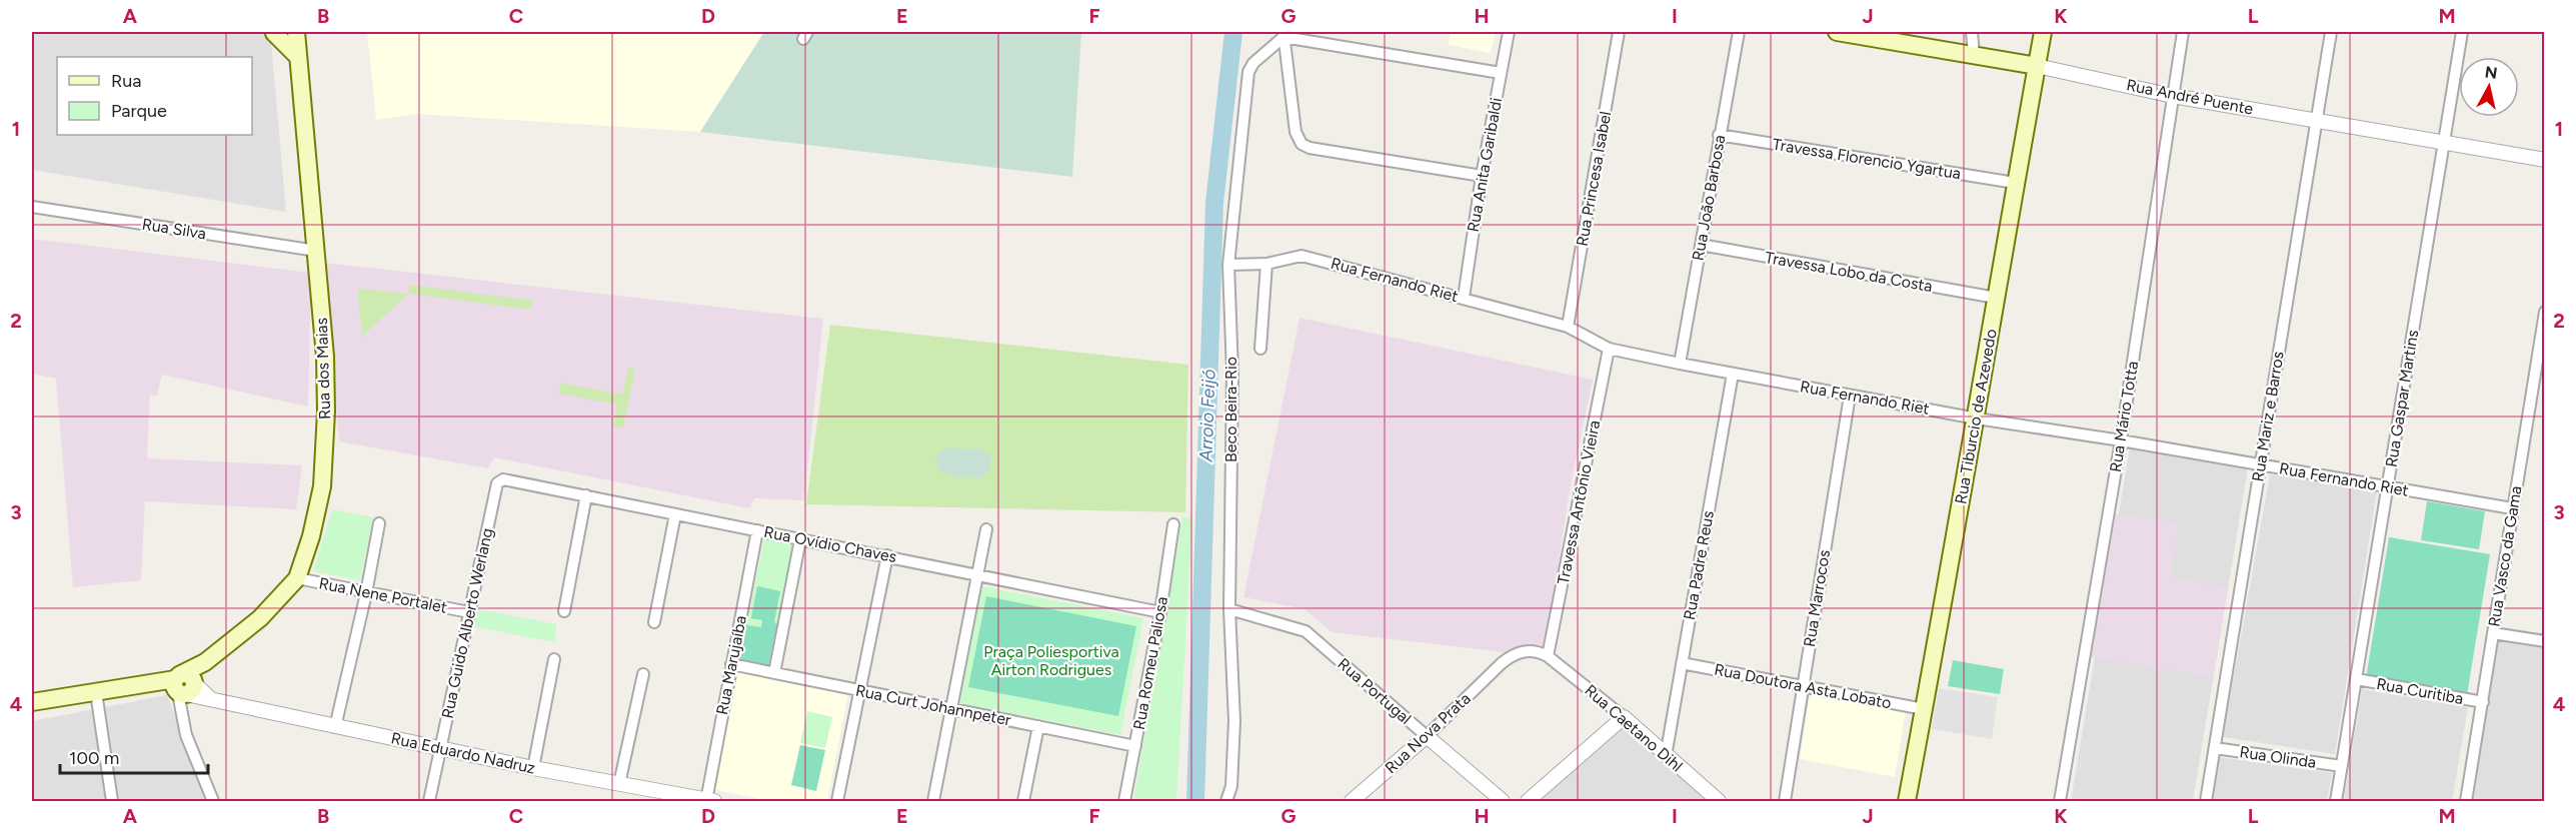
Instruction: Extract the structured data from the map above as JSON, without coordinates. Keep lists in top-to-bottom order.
{
  "streets": {
    "main road": ["Rua André Puente", "Rua dos Maias", "Rua Tiburcio de Azevedo"],
    "street": [
      "Travessa Florencio Ygartua",
      "Rua Anita Garibaldi",
      "Rua Princesa Isabel",
      "Rua João Barbosa",
      "Rua Silva",
      "Travessa Lobo da Costa",
      "Rua Fernando Riet",
      "Rua Gaspar Martins",
      "Beco Beira-Rio",
      "Rua Mário Totta",
      "Rua Mariz e Barros",
      "Travessa Antônio Vieira",
      "Rua Ovídio Chaves",
      "Rua Vasco da Gama",
      "Rua Padre Reus",
      "Rua Nene Portalet",
      "Rua Marrocos",
      "Rua Guido Alberto Werlang",
      "Rua Romeu Paliosa",
      "Rua Marujaíba",
      "Rua Doutora Asta Lobato",
      "Rua Portugal",
      "Rua Curitiba",
      "Rua Curt Johannpeter",
      "Rua Caetano Dihl",
      "Rua Nova Prata",
      "Rua Eduardo Nadruz",
      "Rua Olinda"
    ]
  },
  "crossings": [
    ["Rua André Puente", "Rua Gaspar Martins"],
    ["Rua André Puente", "Rua Tiburcio de Azevedo"],
    ["Rua André Puente", "Rua Mário Totta"],
    ["Rua André Puente", "Rua Mariz e Barros"],
    ["Travessa Florencio Ygartua", "Rua João Barbosa"],
    ["Travessa Florencio Ygartua", "Rua Tiburcio de Azevedo"],
    ["Rua Anita Garibaldi", "Rua Fernando Riet"],
    ["Rua Princesa Isabel", "Rua Fernando Riet"],
    ["Rua João Barbosa", "Travessa Lobo da Costa"],
    ["Rua João Barbosa", "Rua Fernando Riet"],
    ["Rua Silva", "Rua dos Maias"],
    ["Travessa Lobo da Costa", "Rua Tiburcio de Azevedo"],
    ["Rua Fernando Riet", "Rua Gaspar Martins"],
    ["Rua Fernando Riet", "Beco Beira-Rio"],
    ["Rua Fernando Riet", "Rua Tiburcio de Azevedo"],
    ["Rua Fernando Riet", "Rua Mário Totta"],
    ["Rua Fernando Riet", "Rua Mariz e Barros"],
    ["Rua Fernando Riet", "Travessa Antônio Vieira"],
    ["Rua Fernando Riet", "Rua Vasco da Gama"],
    ["Rua Fernando Riet", "Rua Padre Reus"],
    ["Rua Fernando Riet", "Rua Marrocos"],
    ["Rua dos Maias", "Rua Nene Portalet"],
    ["Rua dos Maias", "Rua Eduardo Nadruz"],
    ["Rua Gaspar Martins", "Rua Curitiba"],
    ["Rua Gaspar Martins", "Rua Olinda"],
    ["Beco Beira-Rio", "Rua Portugal"],
    ["Rua Tiburcio de Azevedo", "Rua Doutora Asta Lobato"],
    ["Rua Mariz e Barros", "Rua Olinda"],
    ["Travessa Antônio Vieira", "Rua Caetano Dihl"],
    ["Travessa Antônio Vieira", "Rua Nova Prata"],
    ["Rua Ovídio Chaves", "Rua Guido Alberto Werlang"],
    ["Rua Ovídio Chaves", "Rua Romeu Paliosa"],
    ["Rua Ovídio Chaves", "Rua Marujaíba"],
    ["Rua Vasco da Gama", "Rua Curitiba"],
    ["Rua Padre Reus", "Rua Doutora Asta Lobato"],
    ["Rua Padre Reus", "Rua Caetano Dihl"],
    ["Rua Nene Portalet", "Rua Guido Alberto Werlang"],
    ["Rua Marrocos", "Rua Doutora Asta Lobato"],
    ["Rua Guido Alberto Werlang", "Rua Eduardo Nadruz"],
    ["Rua Romeu Paliosa", "Rua Curt Johannpeter"],
    ["Rua Marujaíba", "Rua Curt Johannpeter"],
    ["Rua Marujaíba", "Rua Eduardo Nadruz"],
    ["Rua Portugal", "Rua Nova Prata"],
    ["Rua Caetano Dihl", "Rua Nova Prata"]
  ],
  "water": ["Arroio Feijó"],
  "parks": ["Praça Poliesportiva Airton Rodrigues"],
  "legend": ["Rua", "Parque"],
  "scale_bar": "100 m",
  "north": "top",
  "grid": {
    "columns": [
      "A",
      "B",
      "C",
      "D",
      "E",
      "F",
      "G",
      "H",
      "I",
      "J",
      "K",
      "L",
      "M"
    ],
    "rows": [
      "1",
      "2",
      "3",
      "4"
    ]
  }
}
